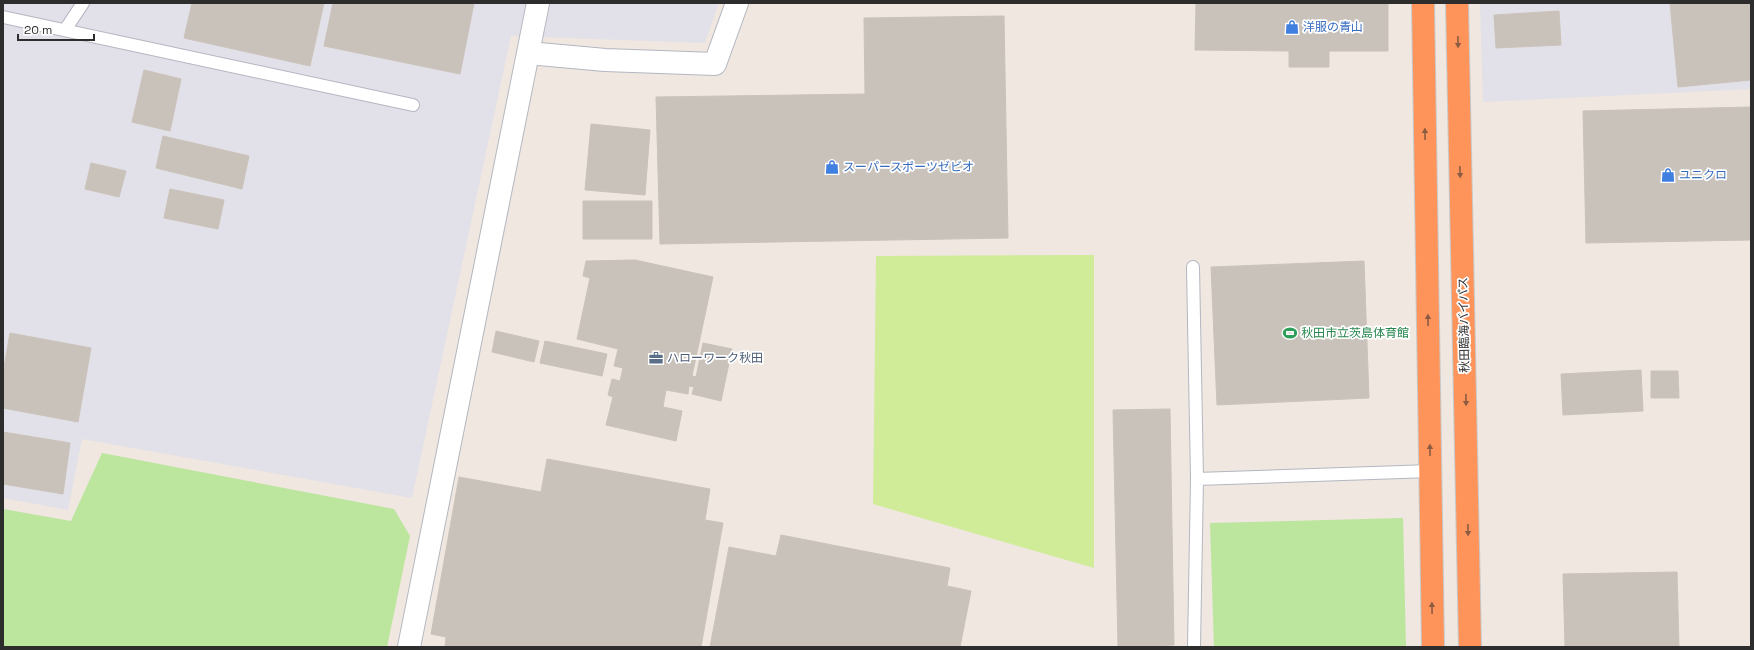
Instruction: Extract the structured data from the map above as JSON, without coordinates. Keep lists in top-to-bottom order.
{
  "streets": {
    "highway": ["秋田臨海バイパス"]
  },
  "places": {
    "shop": ["洋服の青山", "スーパースポーツゼビオ", "ユニクロ"],
    "sports": ["秋田市立茨島体育館"],
    "office": ["ハローワーク秋田"]
  },
  "scale_bar": "20 m"
}
